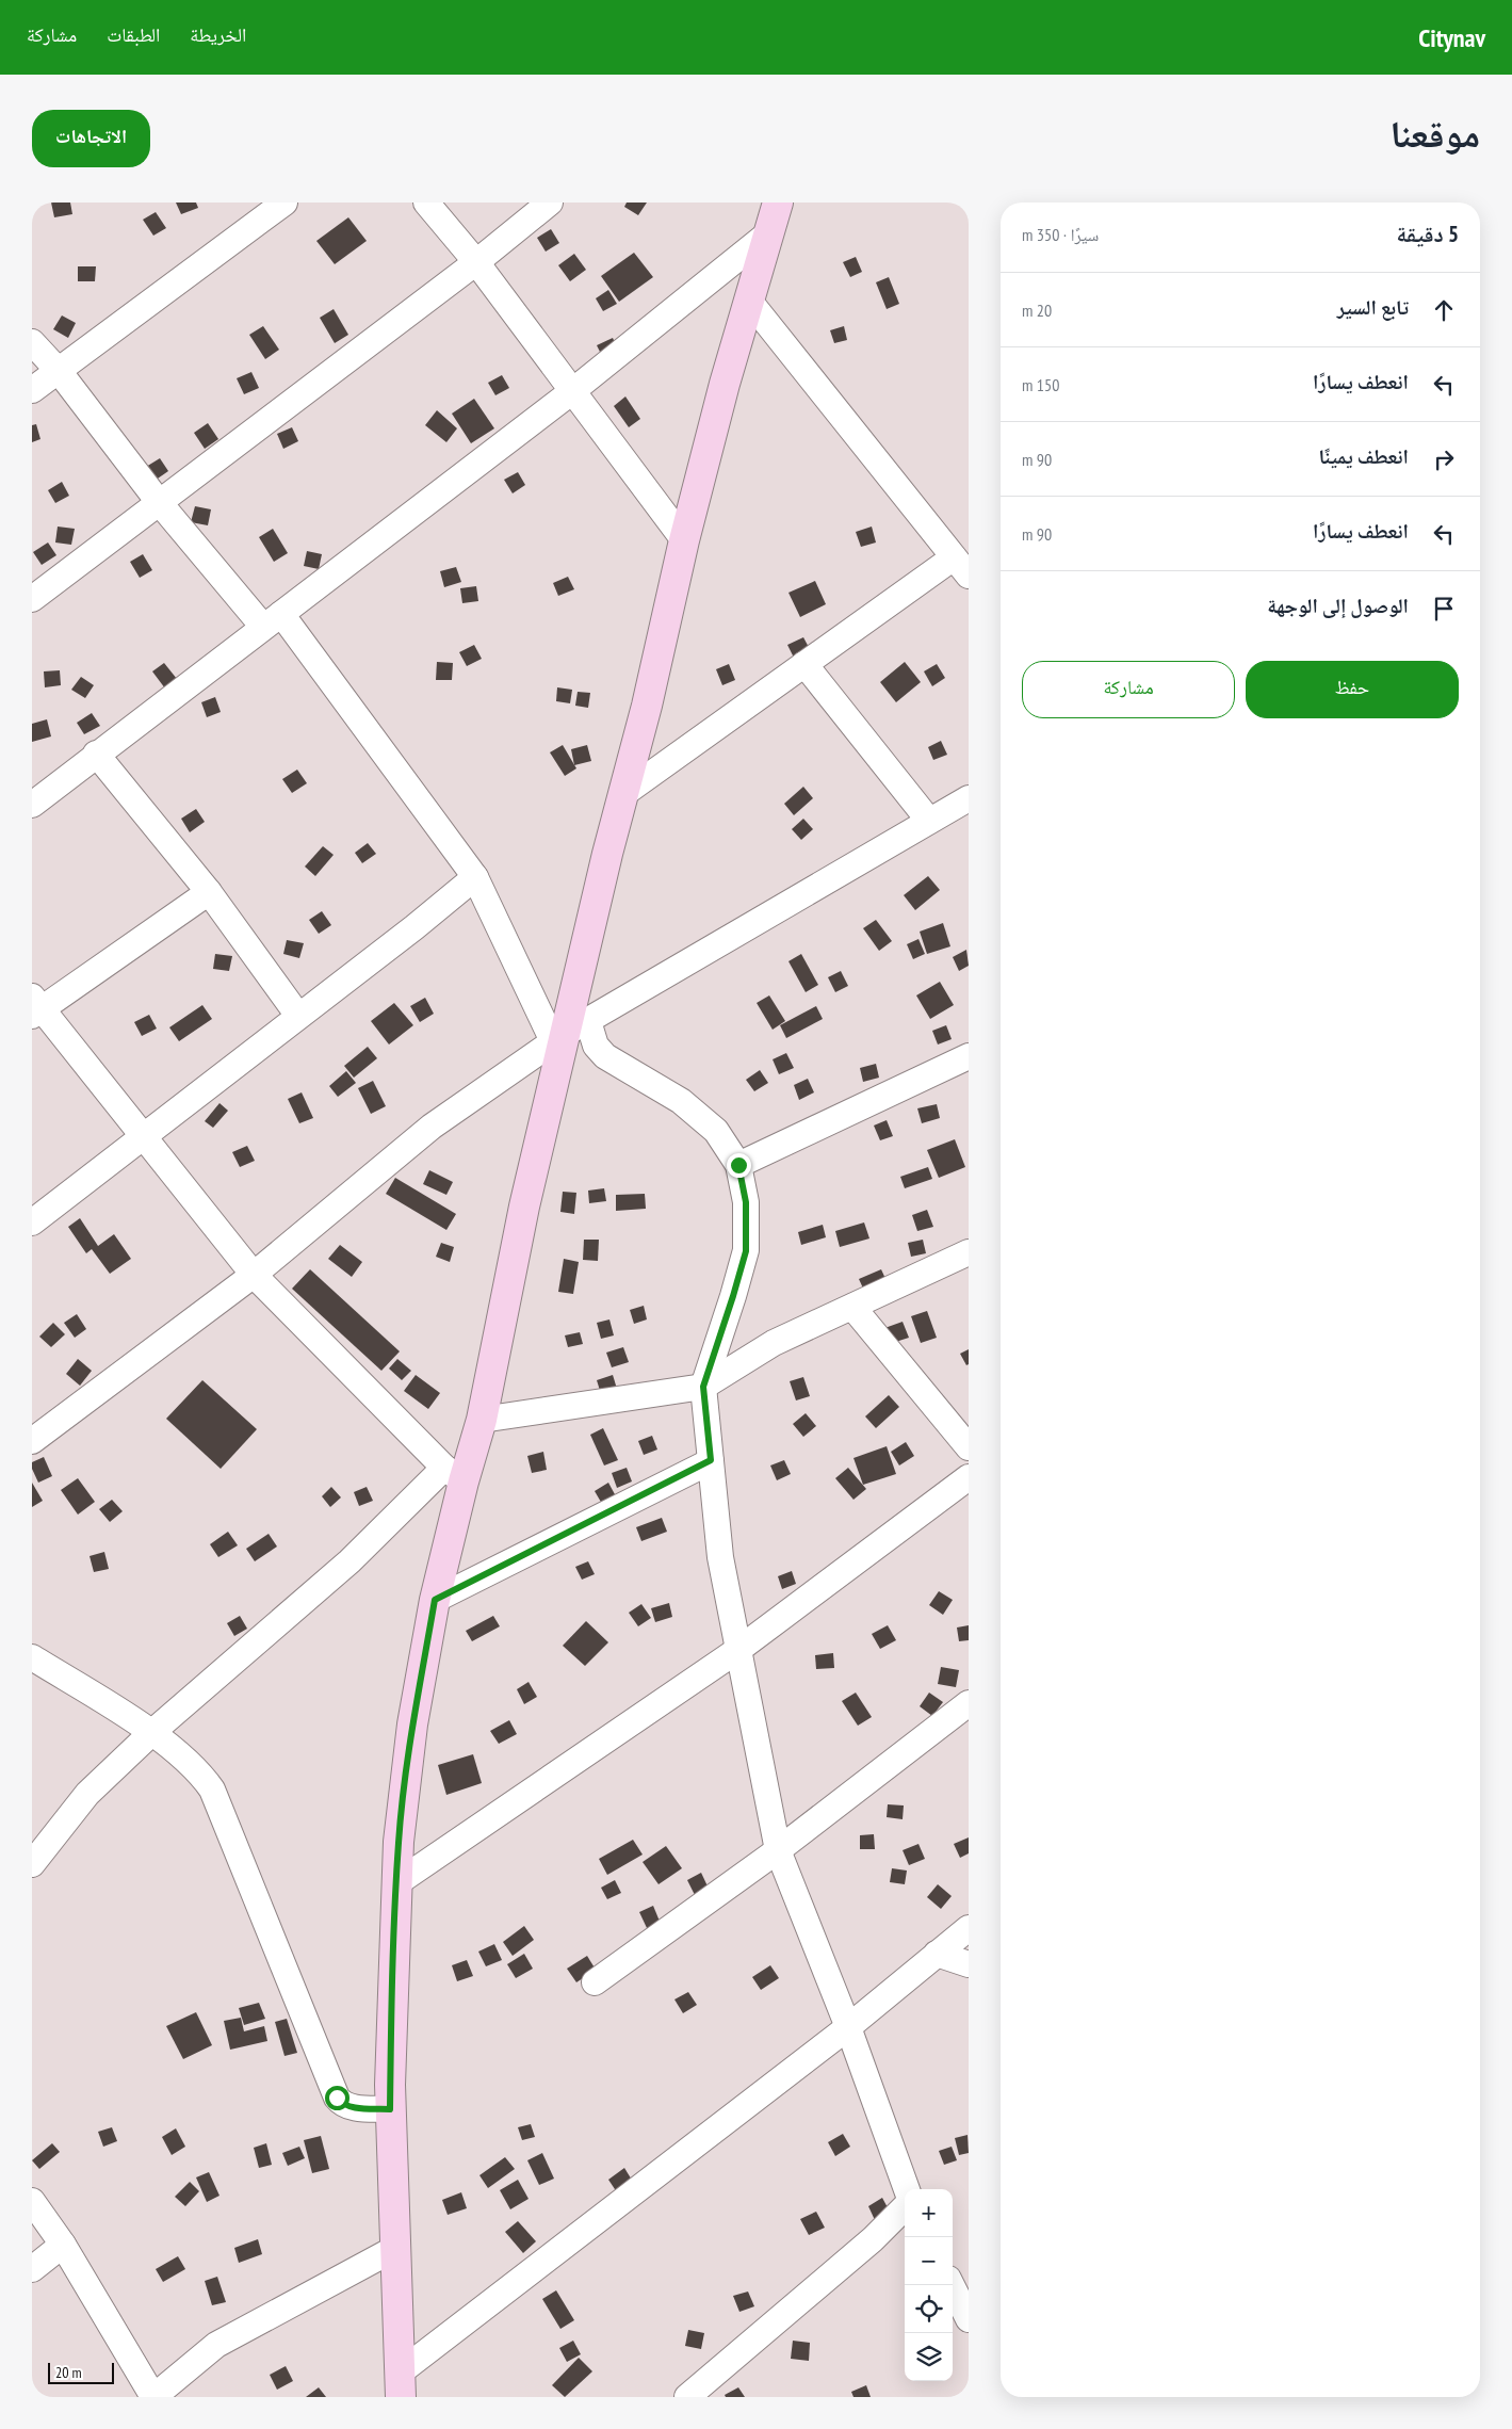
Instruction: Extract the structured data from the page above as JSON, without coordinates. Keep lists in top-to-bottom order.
{
  "scale_bar": "20 m",
  "page": {
    "header": "Citynav",
    "nav": ["الخريطة", "الطبقات", "مشاركة"],
    "title": "موقعنا",
    "buttons": [
      "الاتجاهات",
      ["حفظ", "مشاركة"]
    ],
    "heading": ["5 دقيقة", "سيرًا · 350 m"],
    "list": [
      ["تابع السير", "20 m"],
      ["انعطف يسارًا", "150 m"],
      ["انعطف يمينًا", "90 m"],
      ["انعطف يسارًا", "90 m"],
      "الوصول إلى الوجهة"
    ],
    "map_buttons": ["+", "−"],
    "scale": "20 m"
  }
}
